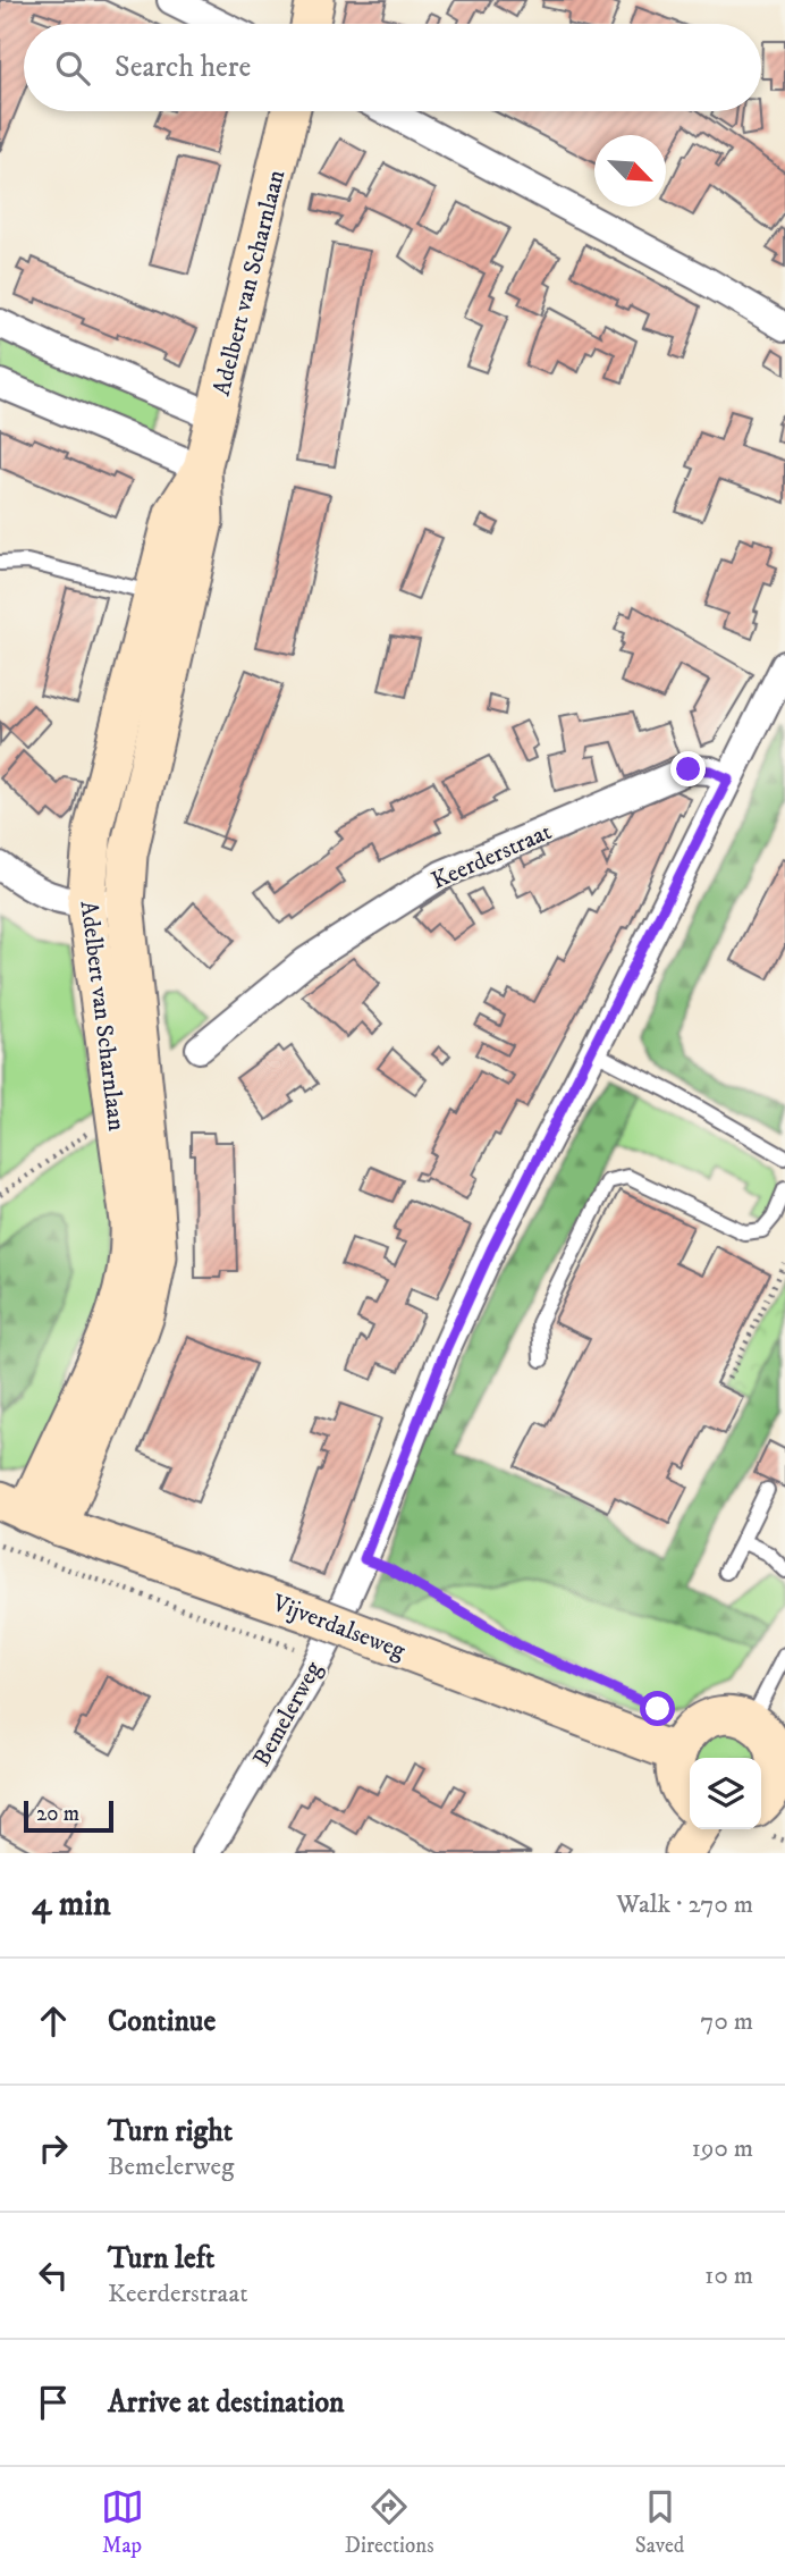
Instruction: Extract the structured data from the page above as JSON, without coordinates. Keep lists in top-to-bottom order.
{
  "streets": {
    "street": [
      "Adelbert van Scharnlaan",
      "Keerderstraat",
      "Vijverdalseweg",
      "Bemelerweg"
    ]
  },
  "crossings": [
    ["Adelbert van Scharnlaan", "Vijverdalseweg"],
    ["Keerderstraat", "Bemelerweg"]
  ],
  "scale_bar": "20 m",
  "north": "bottom right",
  "page": {
    "search": "Search here",
    "scale": "20 m",
    "heading": ["4 min", "Walk · 270 m"],
    "list": [
      ["Continue", "70 m"],
      ["Turn right", "Bemelerweg", "190 m"],
      ["Turn left", "Keerderstraat", "10 m"],
      "Arrive at destination"
    ],
    "nav": ["Map", "Directions", "Saved"]
  }
}
